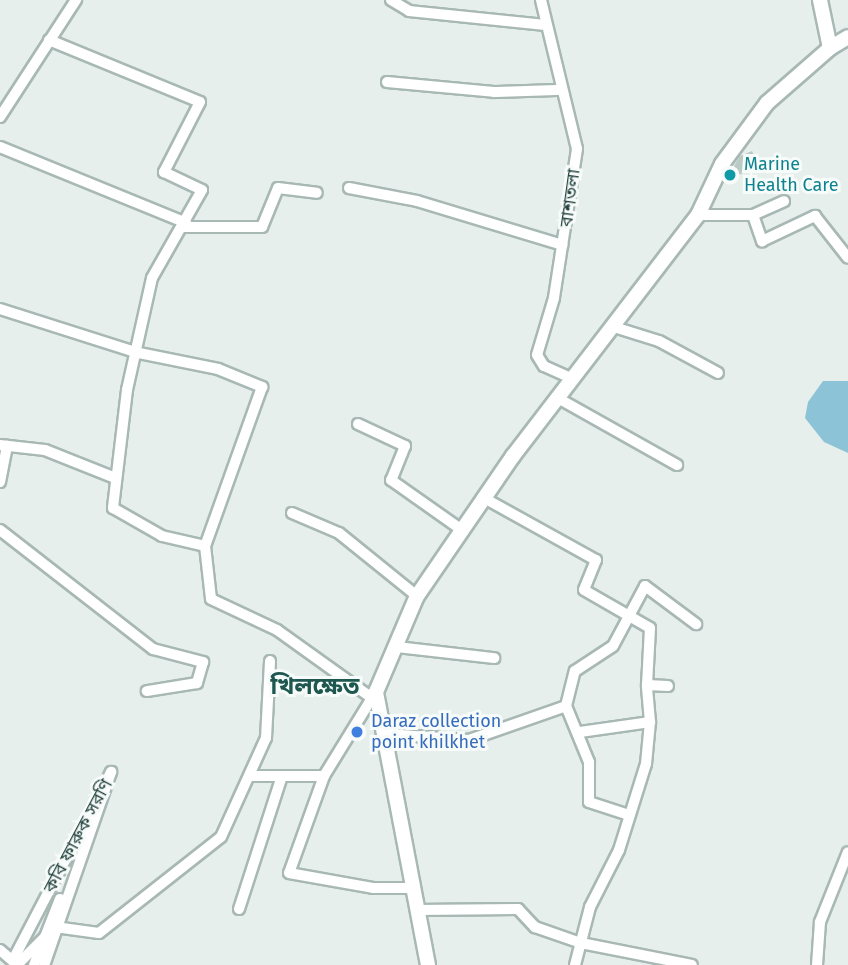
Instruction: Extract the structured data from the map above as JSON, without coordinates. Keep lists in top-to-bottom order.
{
  "streets": {
    "street": ["বাশতলা", "কবি ফারুক সরণি"]
  },
  "districts": ["খিলক্ষেত"],
  "places": ["Marine Health Care", "Daraz collection point khilkhet"]
}
